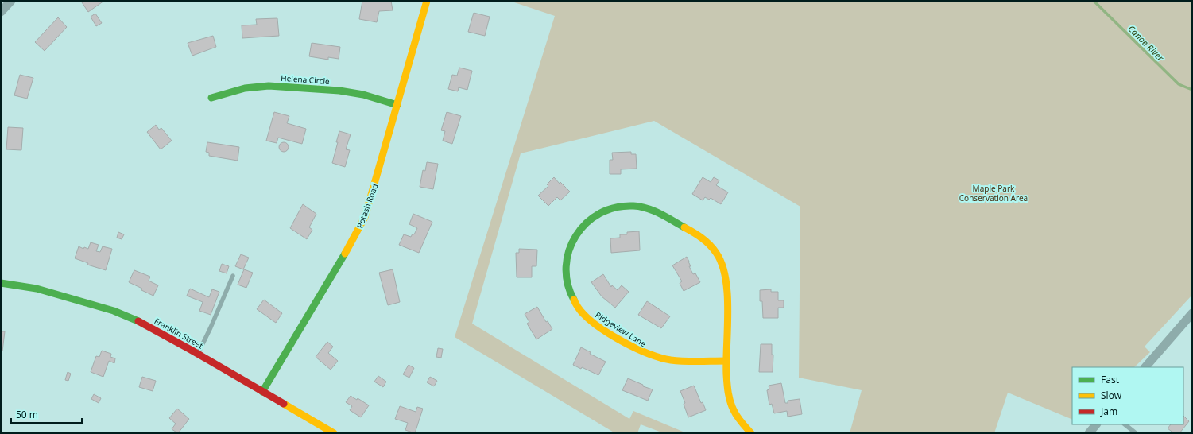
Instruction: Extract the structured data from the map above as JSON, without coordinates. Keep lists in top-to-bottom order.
{
  "streets": {
    "street": [
      "Helena Circle",
      "Potash Road",
      "Ridgeview Lane",
      "Franklin Street"
    ]
  },
  "crossings": [
    ["Helena Circle", "Potash Road"],
    ["Potash Road", "Franklin Street"]
  ],
  "water": ["Canoe River"],
  "parks": ["Maple Park Conservation Area"],
  "legend": ["Fast", "Slow", "Jam"],
  "scale_bar": "50 m"
}
